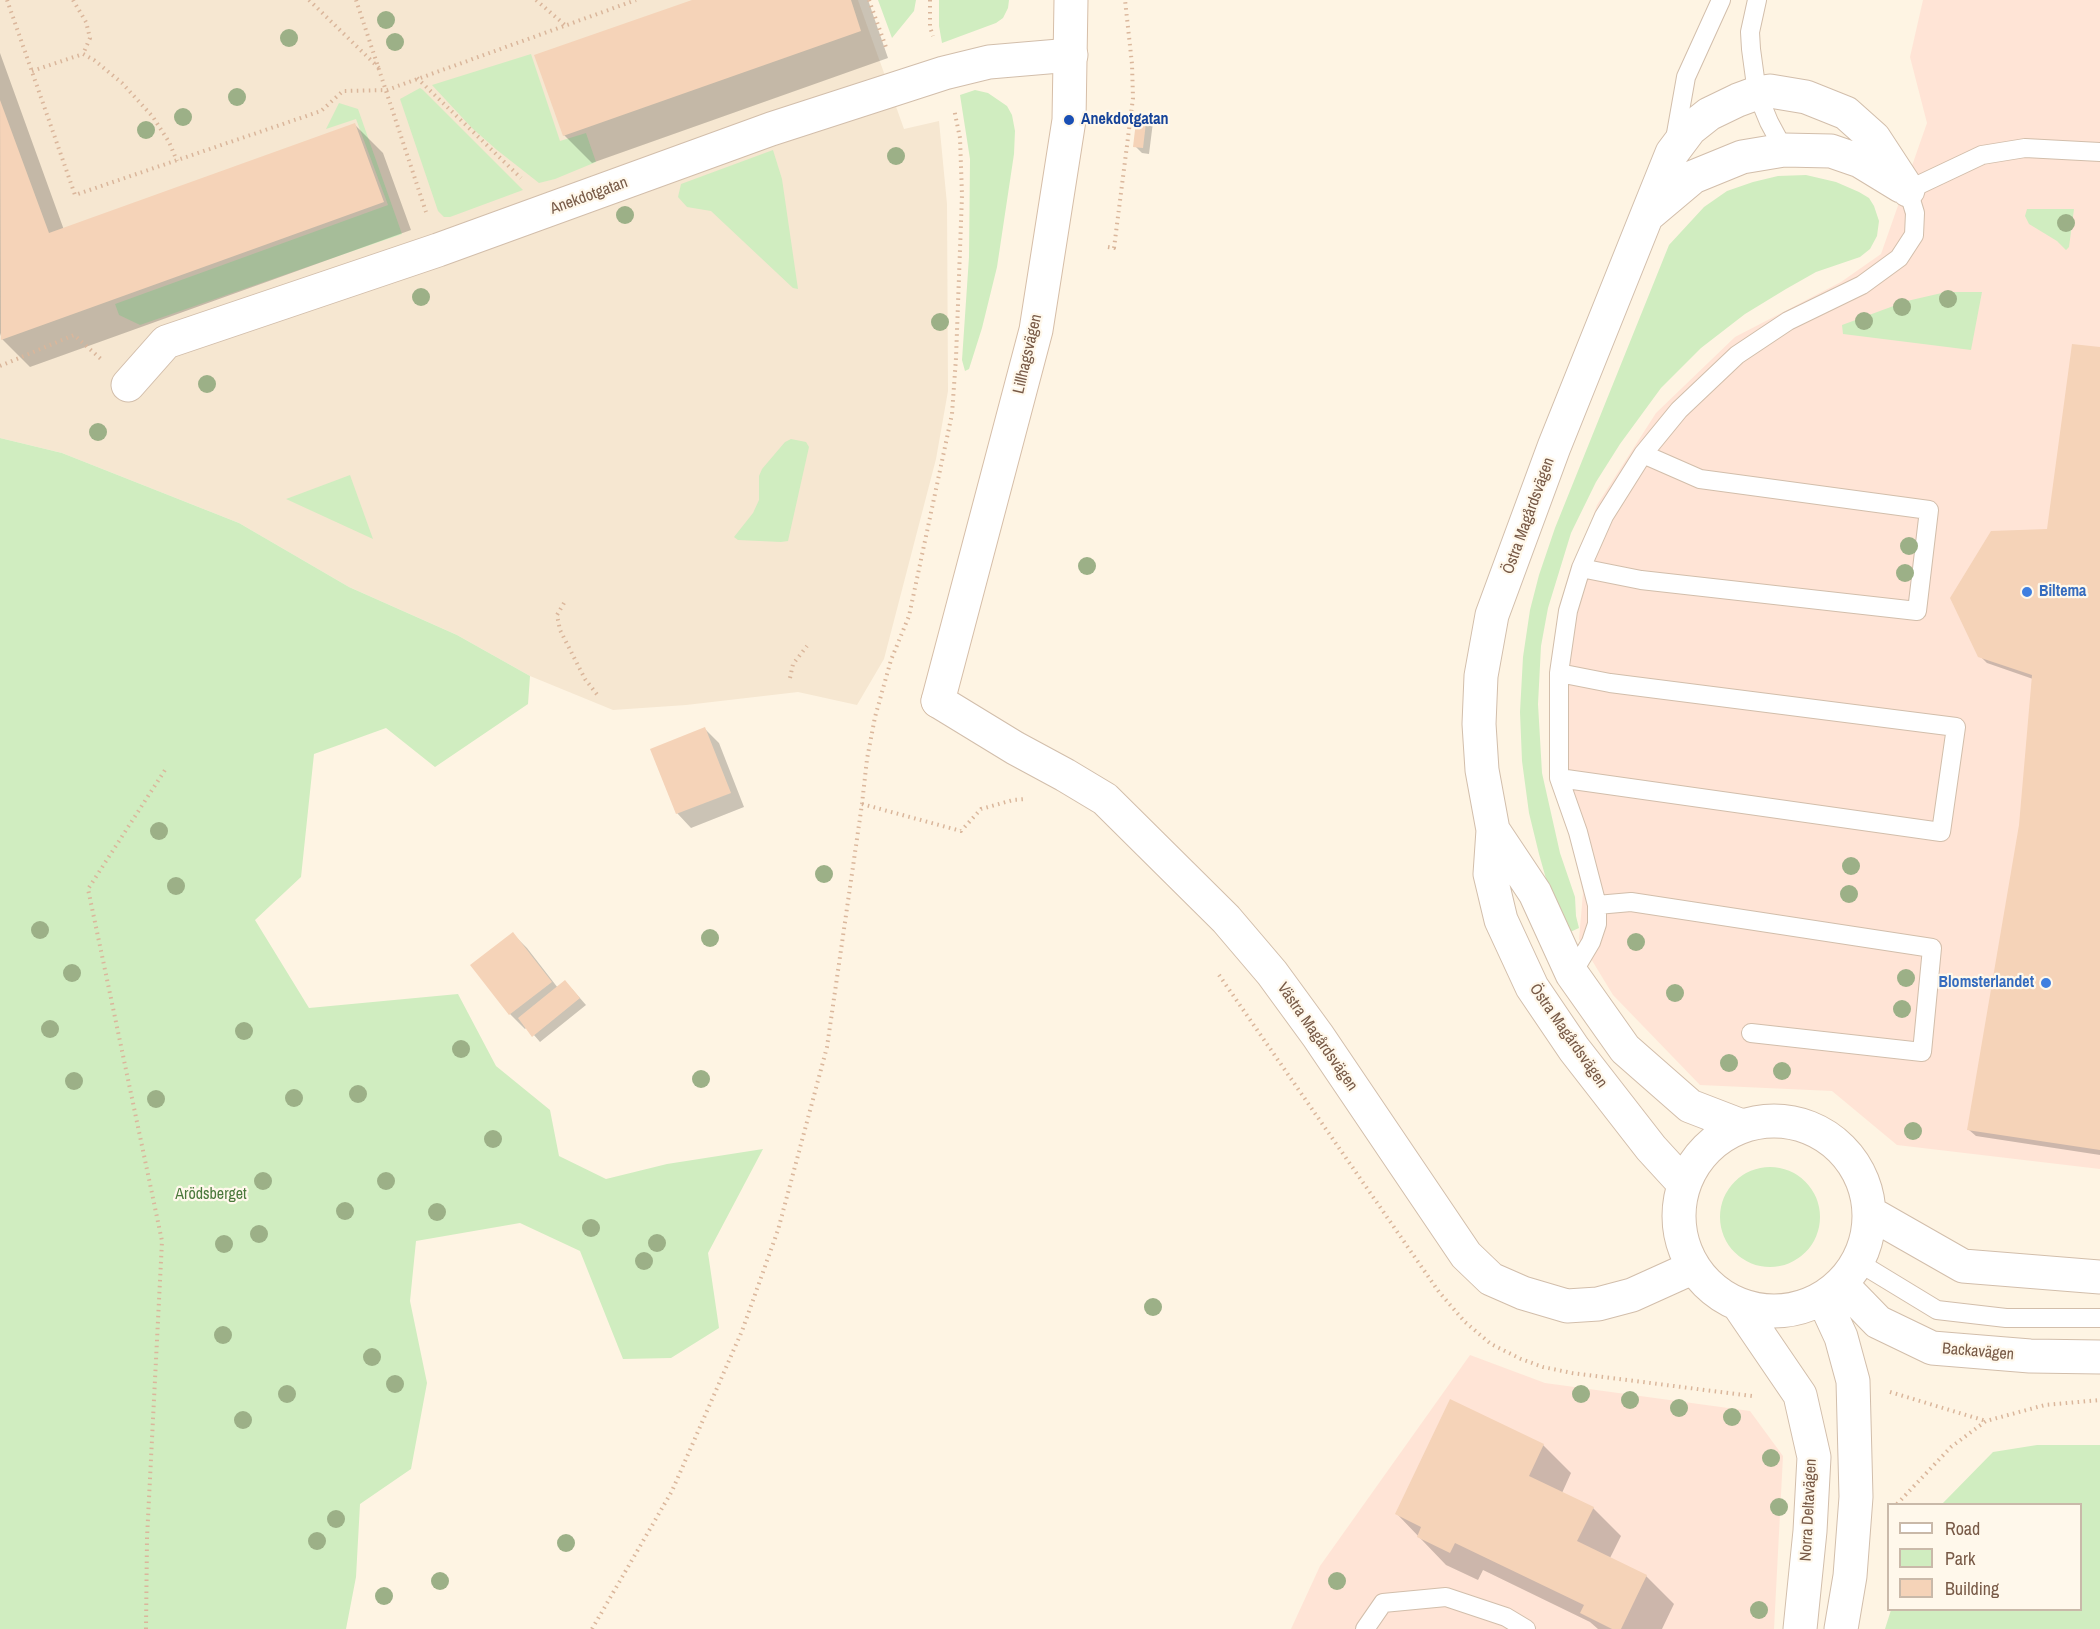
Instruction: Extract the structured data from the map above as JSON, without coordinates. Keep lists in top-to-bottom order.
{
  "streets": {
    "street": [
      "Anekdotgatan",
      "Lillhagsvägen",
      "Östra Magårdsvägen",
      "Västra Magårdsvägen",
      "Backavägen",
      "Norra Deltavägen"
    ]
  },
  "crossings": [
    ["Anekdotgatan", "Lillhagsvägen"],
    ["Lillhagsvägen", "Västra Magårdsvägen"],
    ["Östra Magårdsvägen", "Västra Magårdsvägen"],
    ["Östra Magårdsvägen", "Backavägen"],
    ["Östra Magårdsvägen", "Norra Deltavägen"],
    ["Västra Magårdsvägen", "Backavägen"],
    ["Västra Magårdsvägen", "Norra Deltavägen"],
    ["Backavägen", "Norra Deltavägen"]
  ],
  "parks": ["Arödsberget"],
  "places": ["Anekdotgatan", "Biltema", "Blomsterlandet"],
  "legend": ["Road", "Park", "Building"]
}
